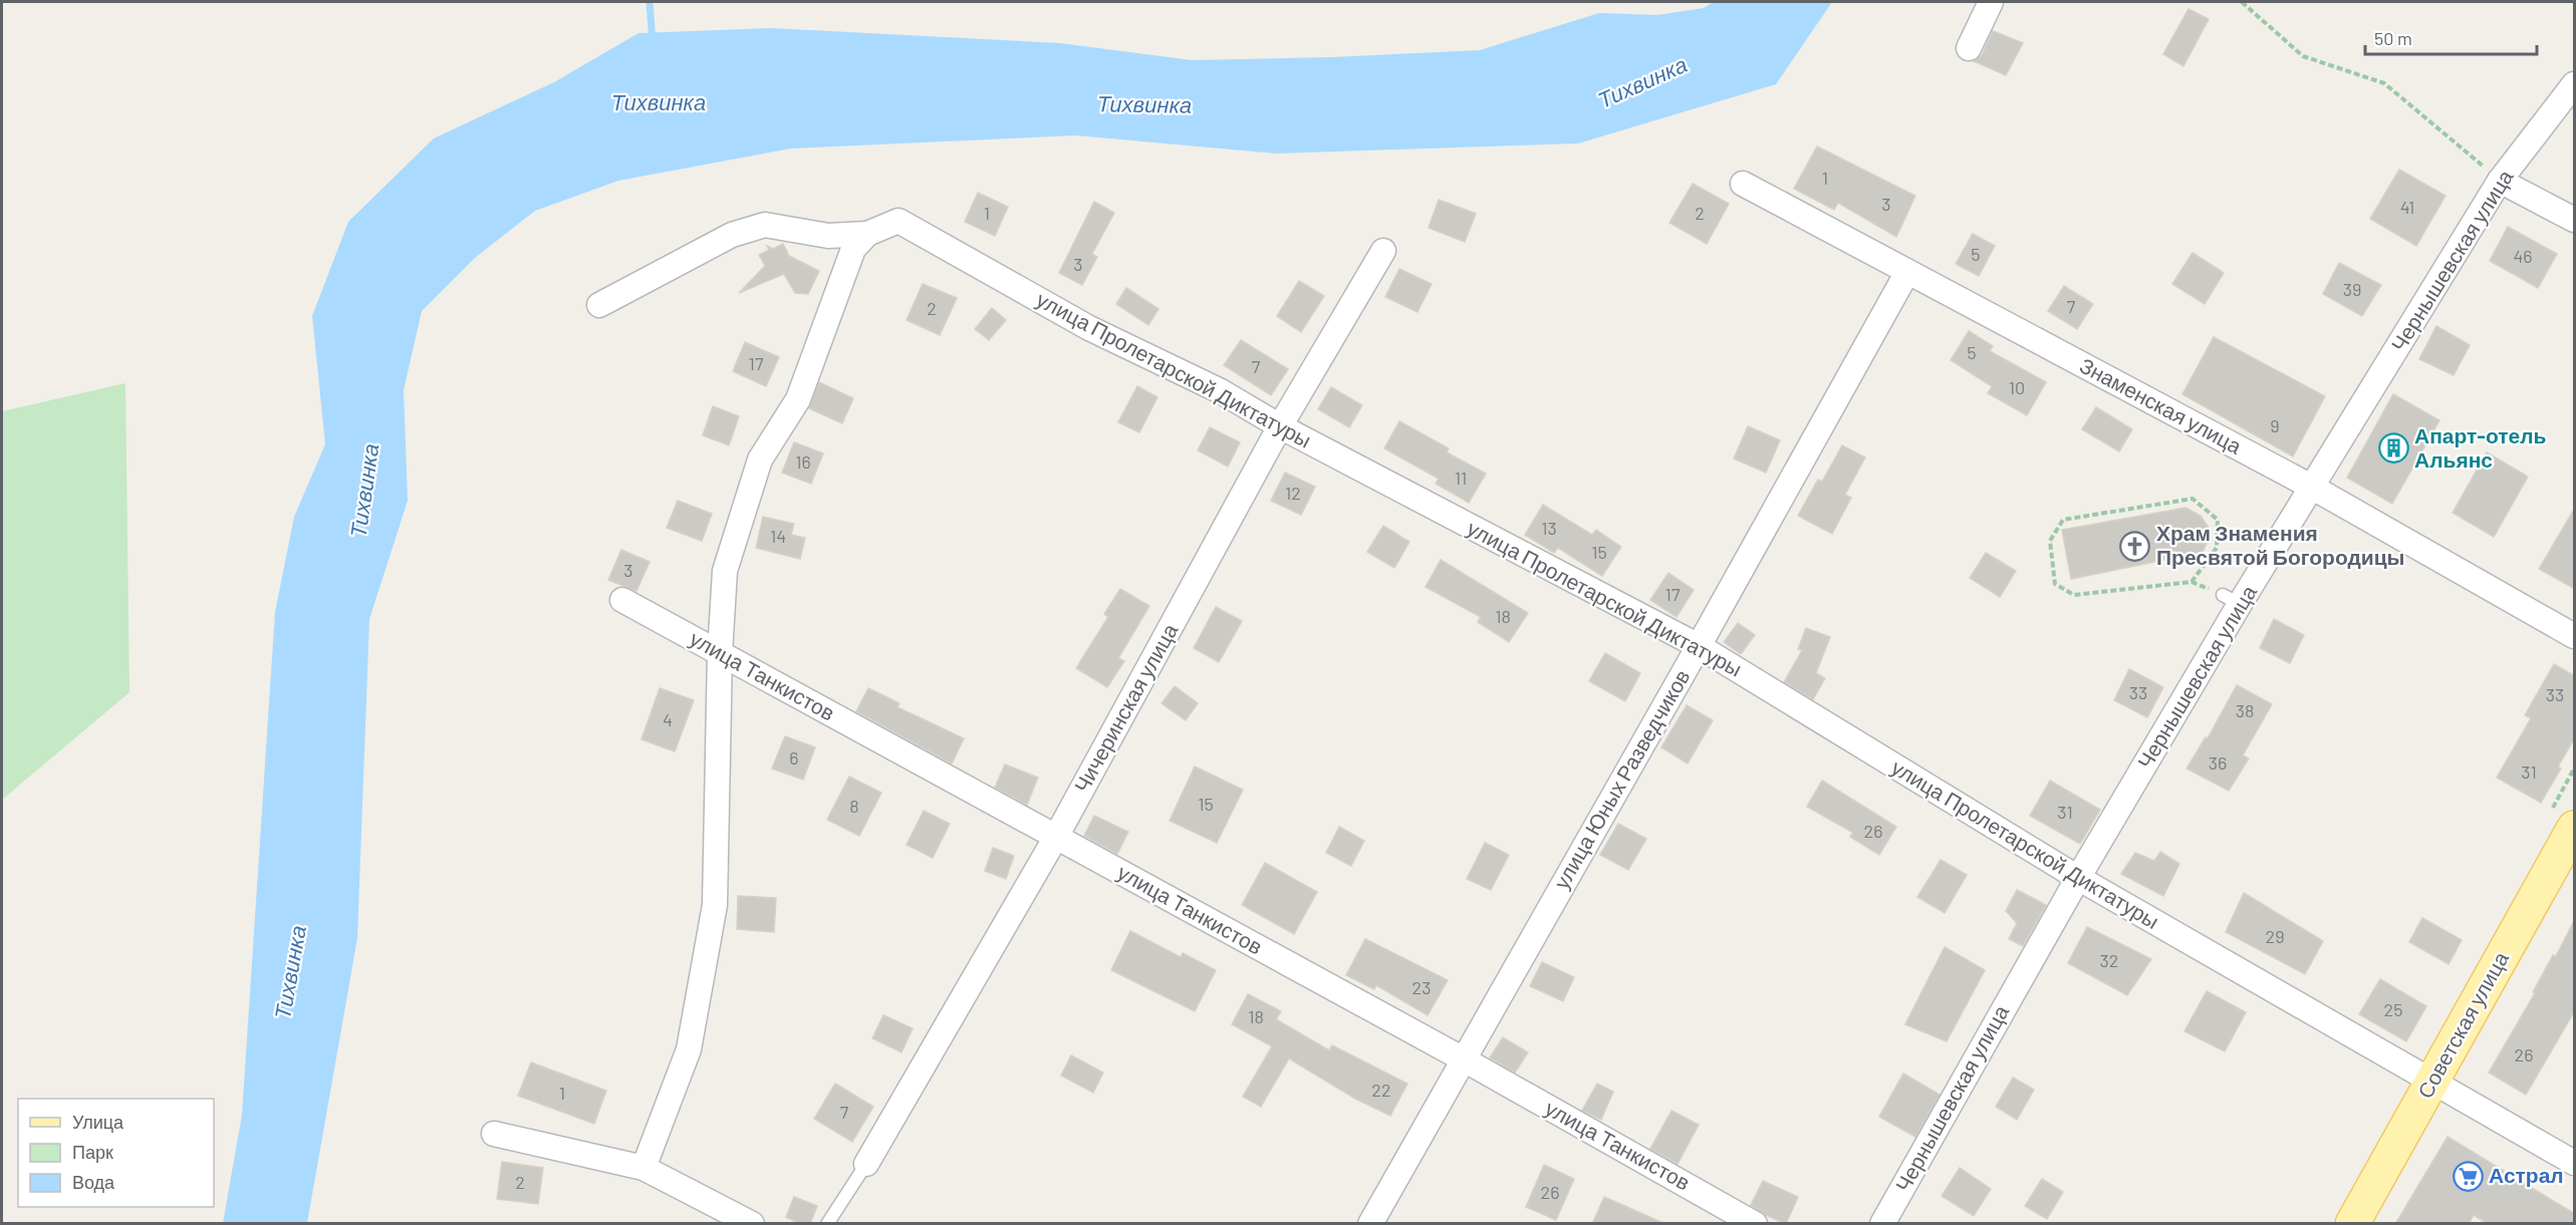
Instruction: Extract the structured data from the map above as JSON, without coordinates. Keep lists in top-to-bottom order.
{
  "streets": {
    "main road": ["Советская улица"],
    "street": [
      "Чернышевская улица",
      "улица Пролетарской Диктатуры",
      "Знаменская улица",
      "улица Танкистов",
      "Чичеринская улица",
      "улица Юных Разведчиков"
    ]
  },
  "crossings": [
    ["Чернышевская улица", "улица Пролетарской Диктатуры"],
    ["Чернышевская улица", "Знаменская улица"],
    ["улица Пролетарской Диктатуры", "Чичеринская улица"],
    ["улица Пролетарской Диктатуры", "улица Юных Разведчиков"],
    ["улица Пролетарской Диктатуры", "Советская улица"],
    ["Знаменская улица", "улица Юных Разведчиков"],
    ["улица Танкистов", "Чичеринская улица"],
    ["улица Танкистов", "улица Юных Разведчиков"]
  ],
  "water": ["Тихвинка"],
  "places": {
    "building": ["Апарт-отель Альянс"],
    "church": ["Храм Знамения Пресвятой Богородицы"],
    "supermarket": ["Астрал"]
  },
  "house_numbers": [
    "1",
    "3",
    "41",
    "1",
    "2",
    "5",
    "46",
    "3",
    "39",
    "7",
    "2",
    "5",
    "17",
    "7",
    "10",
    "9",
    "16",
    "11",
    "12",
    "13",
    "14",
    "15",
    "3",
    "17",
    "18",
    "33",
    "33",
    "38",
    "4",
    "6",
    "36",
    "31",
    "15",
    "8",
    "31",
    "26",
    "29",
    "32",
    "23",
    "25",
    "18",
    "26",
    "22",
    "1",
    "7",
    "2",
    "26"
  ],
  "legend": ["Улица", "Парк", "Вода"],
  "scale_bar": "50 m"
}
